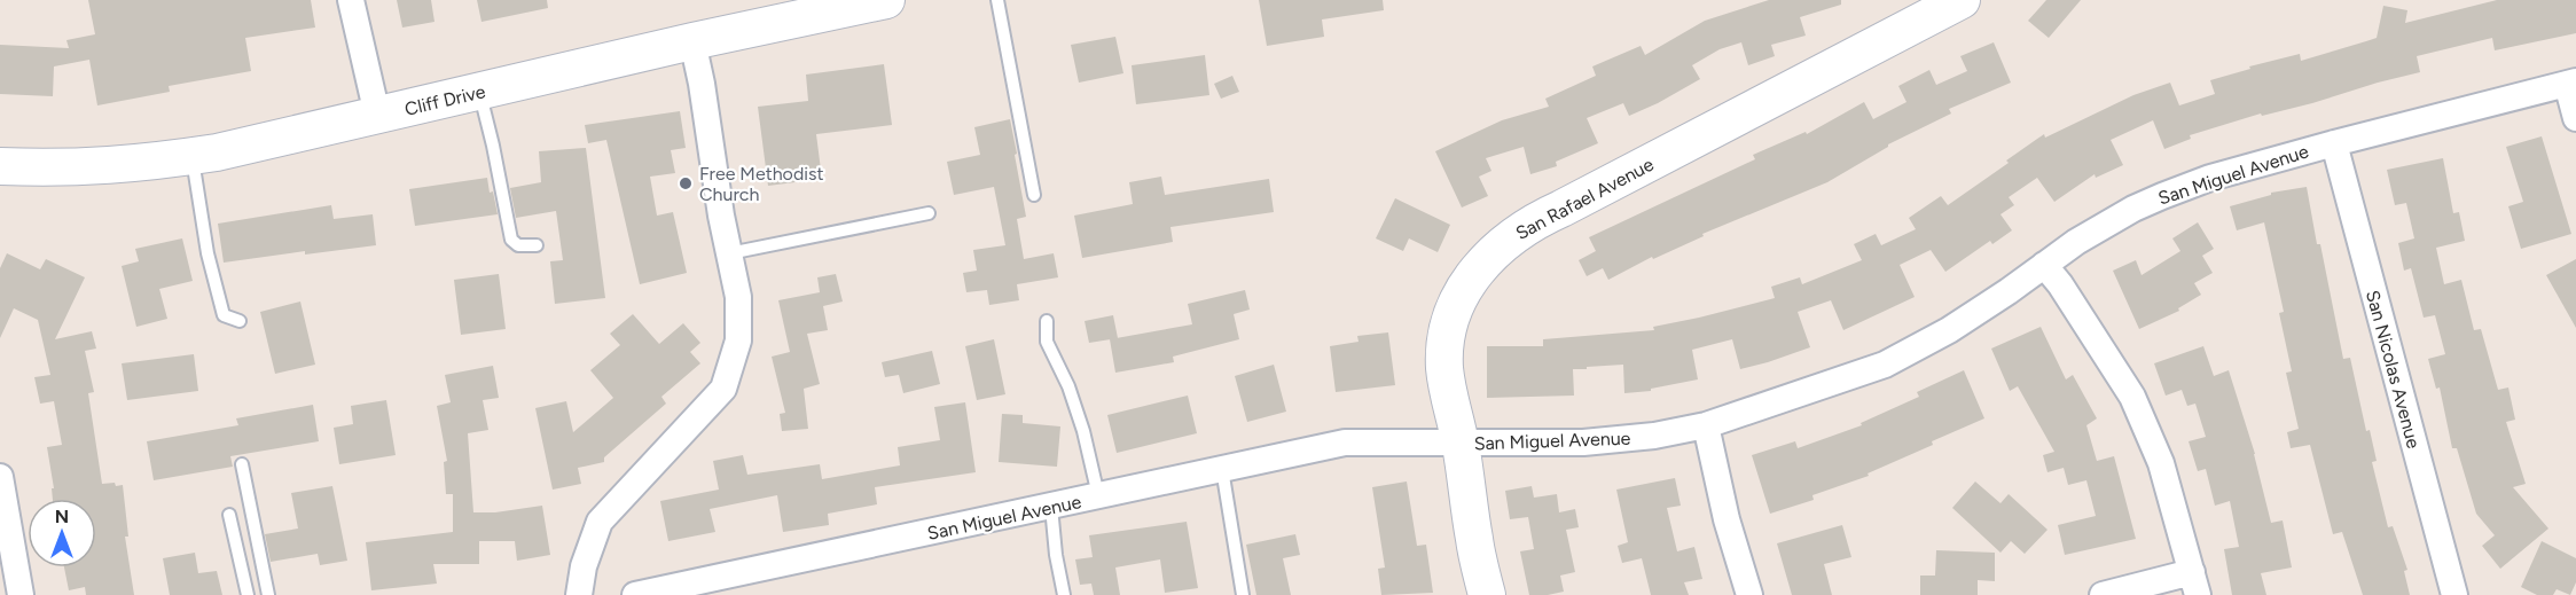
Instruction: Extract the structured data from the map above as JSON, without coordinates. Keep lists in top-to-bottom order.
{
  "streets": {
    "main road": ["Cliff Drive", "San Rafael Avenue"],
    "street": ["San Miguel Avenue", "San Nicolas Avenue"]
  },
  "crossings": [
    ["San Miguel Avenue", "San Rafael Avenue"],
    ["San Miguel Avenue", "San Nicolas Avenue"]
  ],
  "places": ["Free Methodist Church"],
  "north": "top"
}
